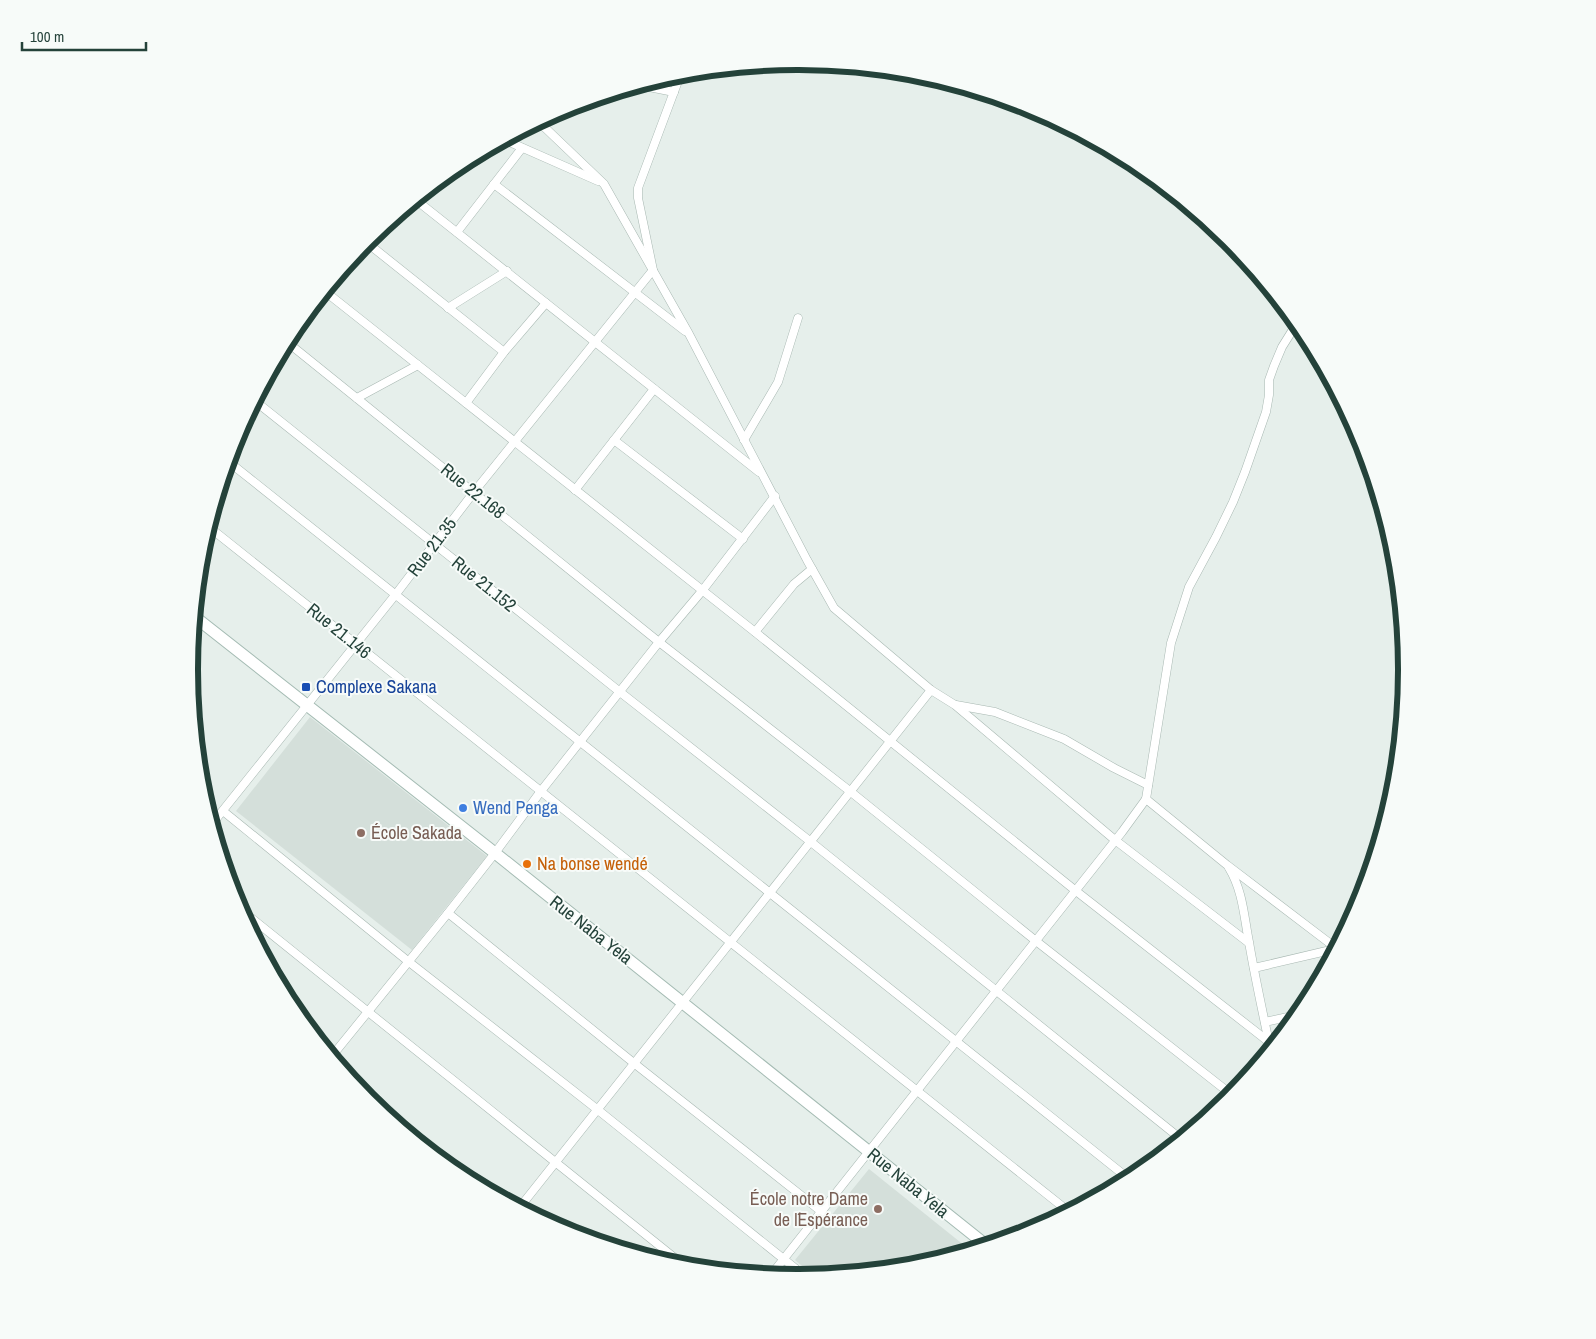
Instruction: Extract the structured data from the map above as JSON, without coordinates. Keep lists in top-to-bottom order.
{
  "streets": {
    "street": [
      "Rue 22.168",
      "Rue 21.35",
      "Rue 21.152",
      "Rue 21.146",
      "Rue Naba Yela"
    ]
  },
  "crossings": [
    ["Rue 22.168", "Rue 21.35"],
    ["Rue 21.35", "Rue 21.152"],
    ["Rue 21.35", "Rue 21.146"],
    ["Rue 21.35", "Rue Naba Yela"]
  ],
  "places": {
    "transit": ["Complexe Sakana"],
    "other": [
      "Wend Penga",
      "École Sakada",
      "Na bonse wendé",
      "École notre Dame de l´Espérance"
    ]
  },
  "scale_bar": "100 m"
}
